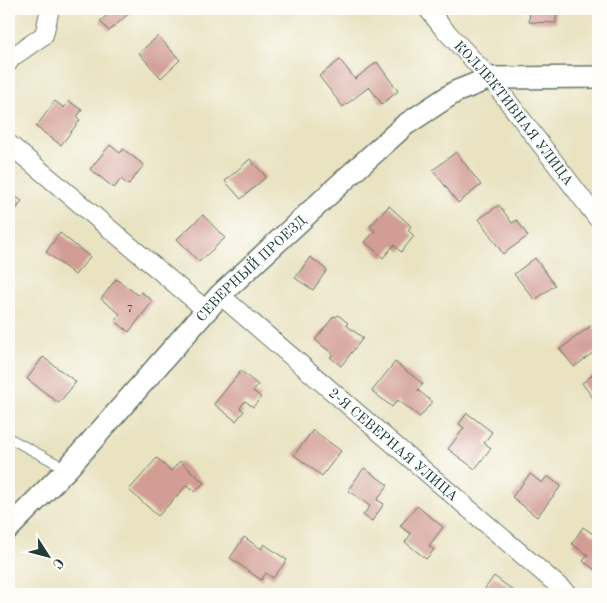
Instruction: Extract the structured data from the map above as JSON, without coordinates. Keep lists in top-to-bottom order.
{
  "streets": {
    "street": ["КОЛЛЕКТИВНАЯ УЛИЦА", "СЕВЕРНЫЙ ПРОЕЗД", "2-Я СЕВЕРНАЯ УЛИЦА"]
  },
  "crossings": [
    ["КОЛЛЕКТИВНАЯ УЛИЦА", "СЕВЕРНЫЙ ПРОЕЗД"],
    ["СЕВЕРНЫЙ ПРОЕЗД", "2-Я СЕВЕРНАЯ УЛИЦА"]
  ],
  "house_numbers": ["7"],
  "north": "bottom right"
}
